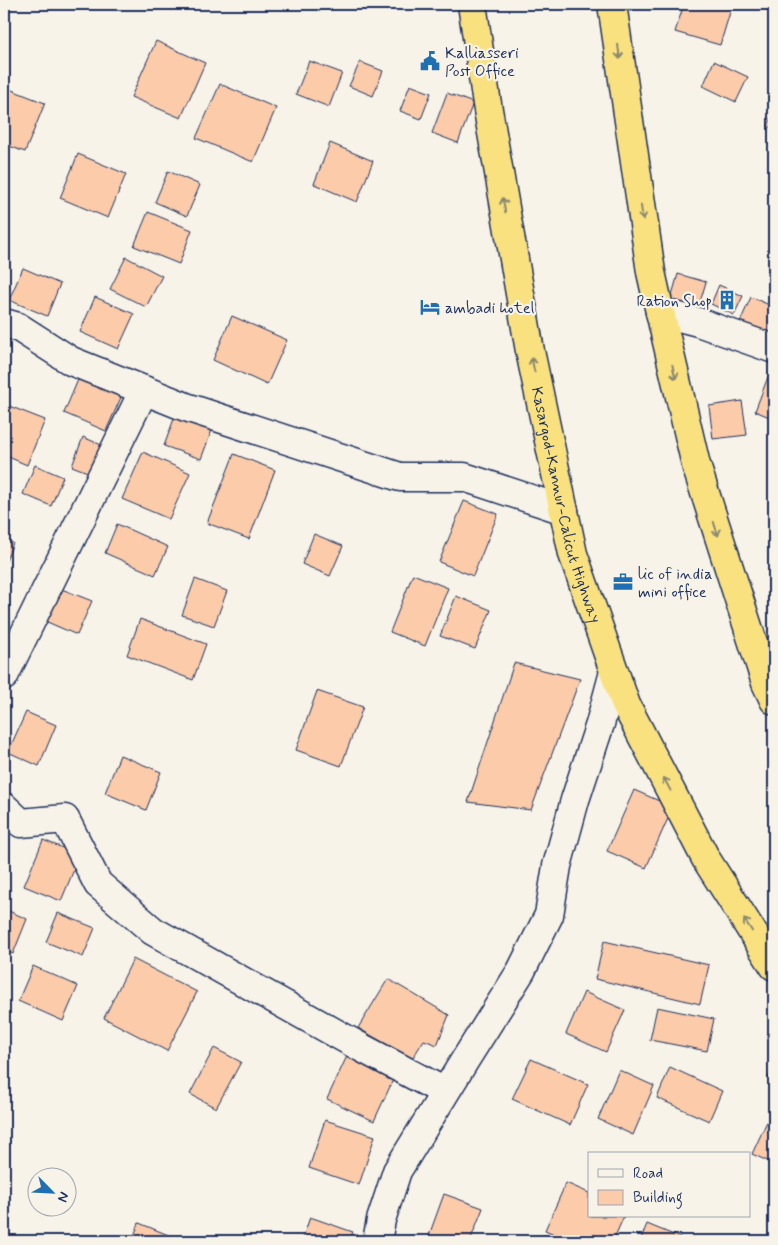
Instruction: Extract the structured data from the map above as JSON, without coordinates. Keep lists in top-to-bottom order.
{
  "streets": {
    "highway": ["Kasargod-Kannur-Calicut Highway"]
  },
  "places": {
    "public building": ["Kalliasseri Post Office"],
    "building": ["Ration Shop"],
    "hotel": ["ambadi hotel"],
    "office": ["lic of india mini office"]
  },
  "legend": ["Road", "Building"],
  "north": "bottom right"
}
